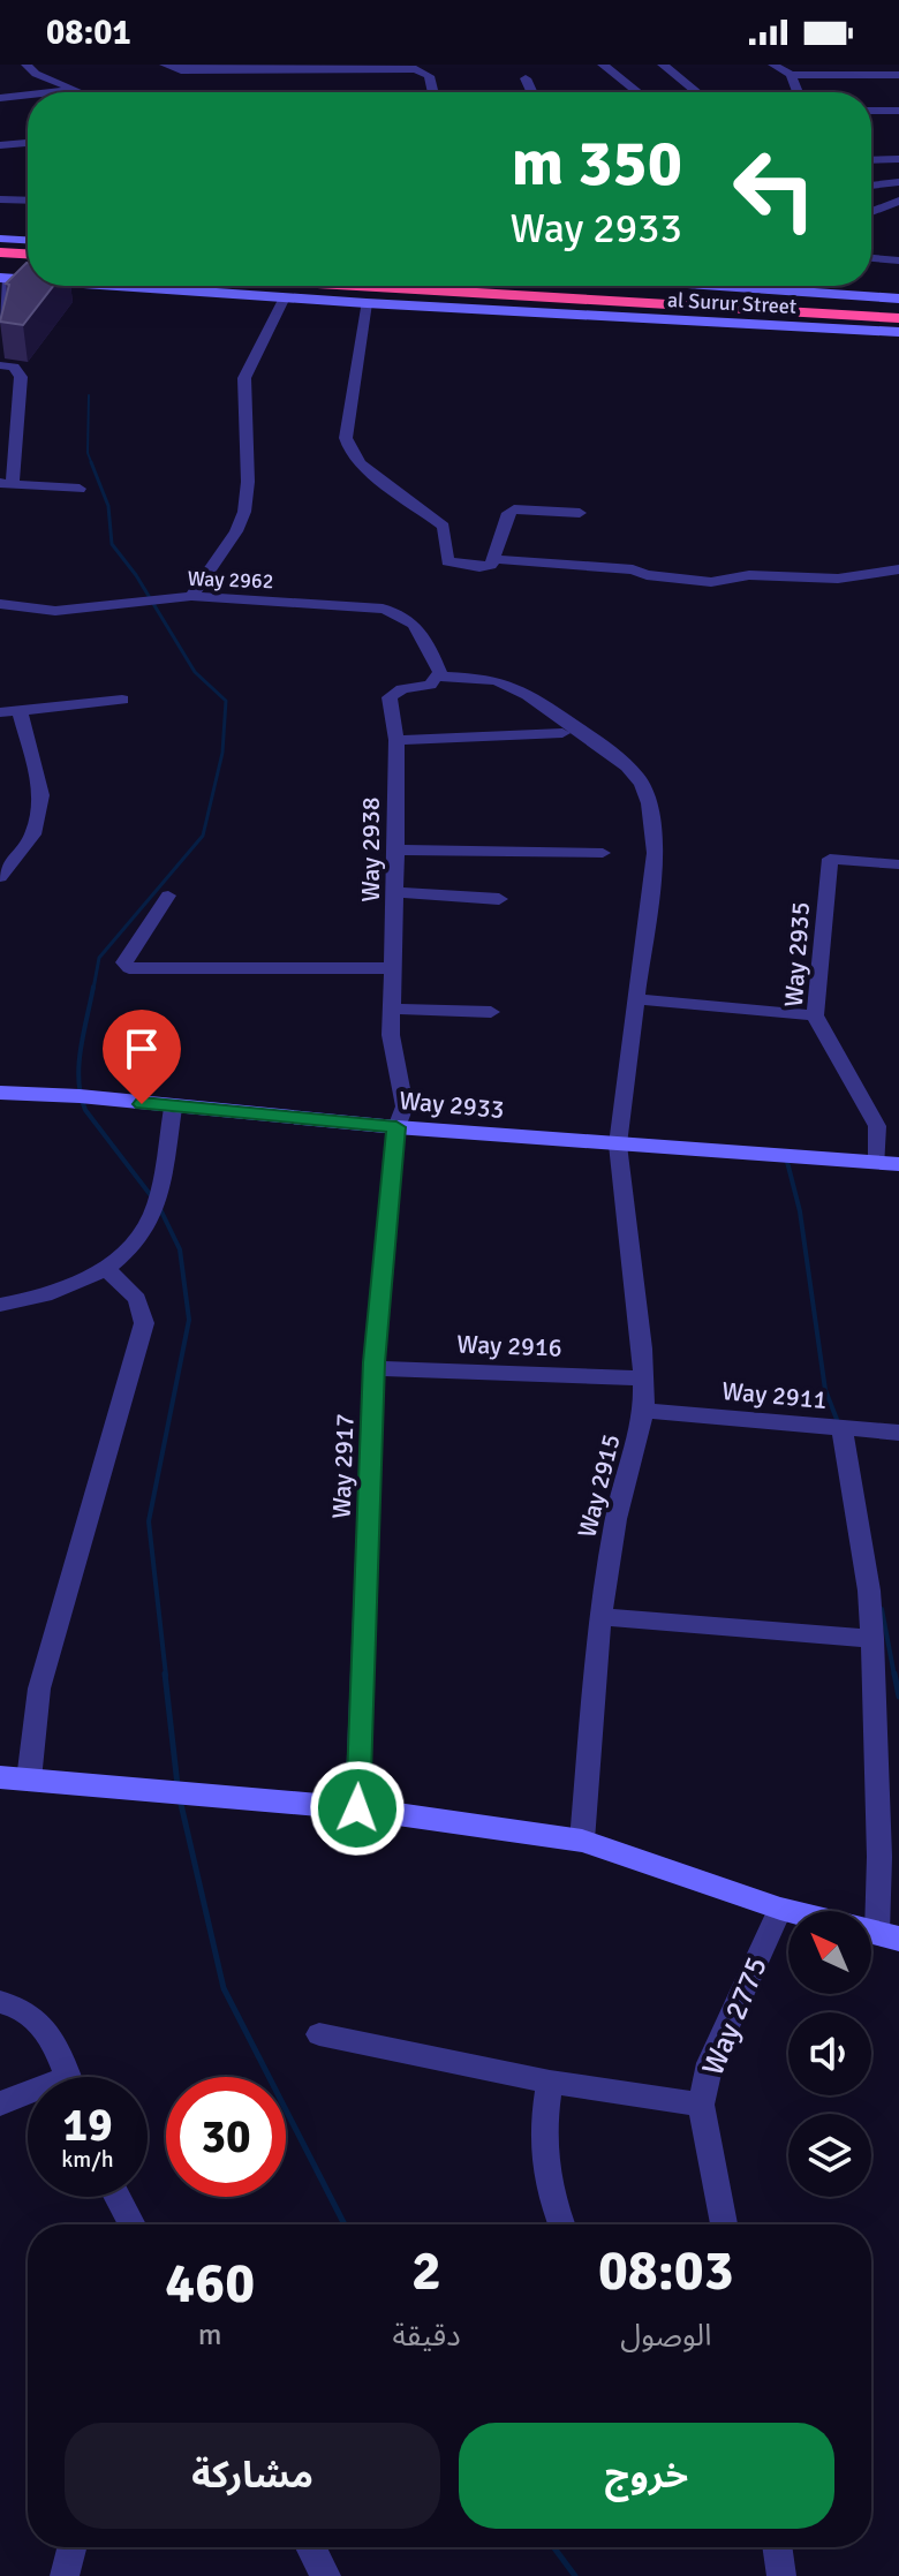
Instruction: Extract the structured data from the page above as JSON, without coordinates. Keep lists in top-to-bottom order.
{
  "streets": {
    "street": [
      "al Surur Street",
      "Way 2962",
      "Way 2938",
      "Way 2935",
      "Way 2933",
      "Way 2916",
      "Way 2911",
      "Way 2917",
      "Way 2915",
      "Way 2775"
    ]
  },
  "crossings": [
    ["Way 2962", "Way 2938"],
    ["Way 2962", "Way 2915"],
    ["Way 2938", "Way 2933"],
    ["Way 2938", "Way 2917"],
    ["Way 2938", "Way 2915"],
    ["Way 2935", "Way 2933"],
    ["Way 2933", "Way 2917"],
    ["Way 2933", "Way 2915"],
    ["Way 2916", "Way 2917"],
    ["Way 2916", "Way 2915"],
    ["Way 2911", "Way 2915"]
  ],
  "north": "top left",
  "page": {
    "status": "08:01",
    "turn": ["350 m", "Way 2933"],
    "speed": "19 km/h",
    "limit": "30",
    "eta": [
      "08:03",
      "الوصول",
      "2",
      "دقيقة",
      "460",
      "m"
    ],
    "buttons": ["خروج", "مشاركة"]
  }
}
